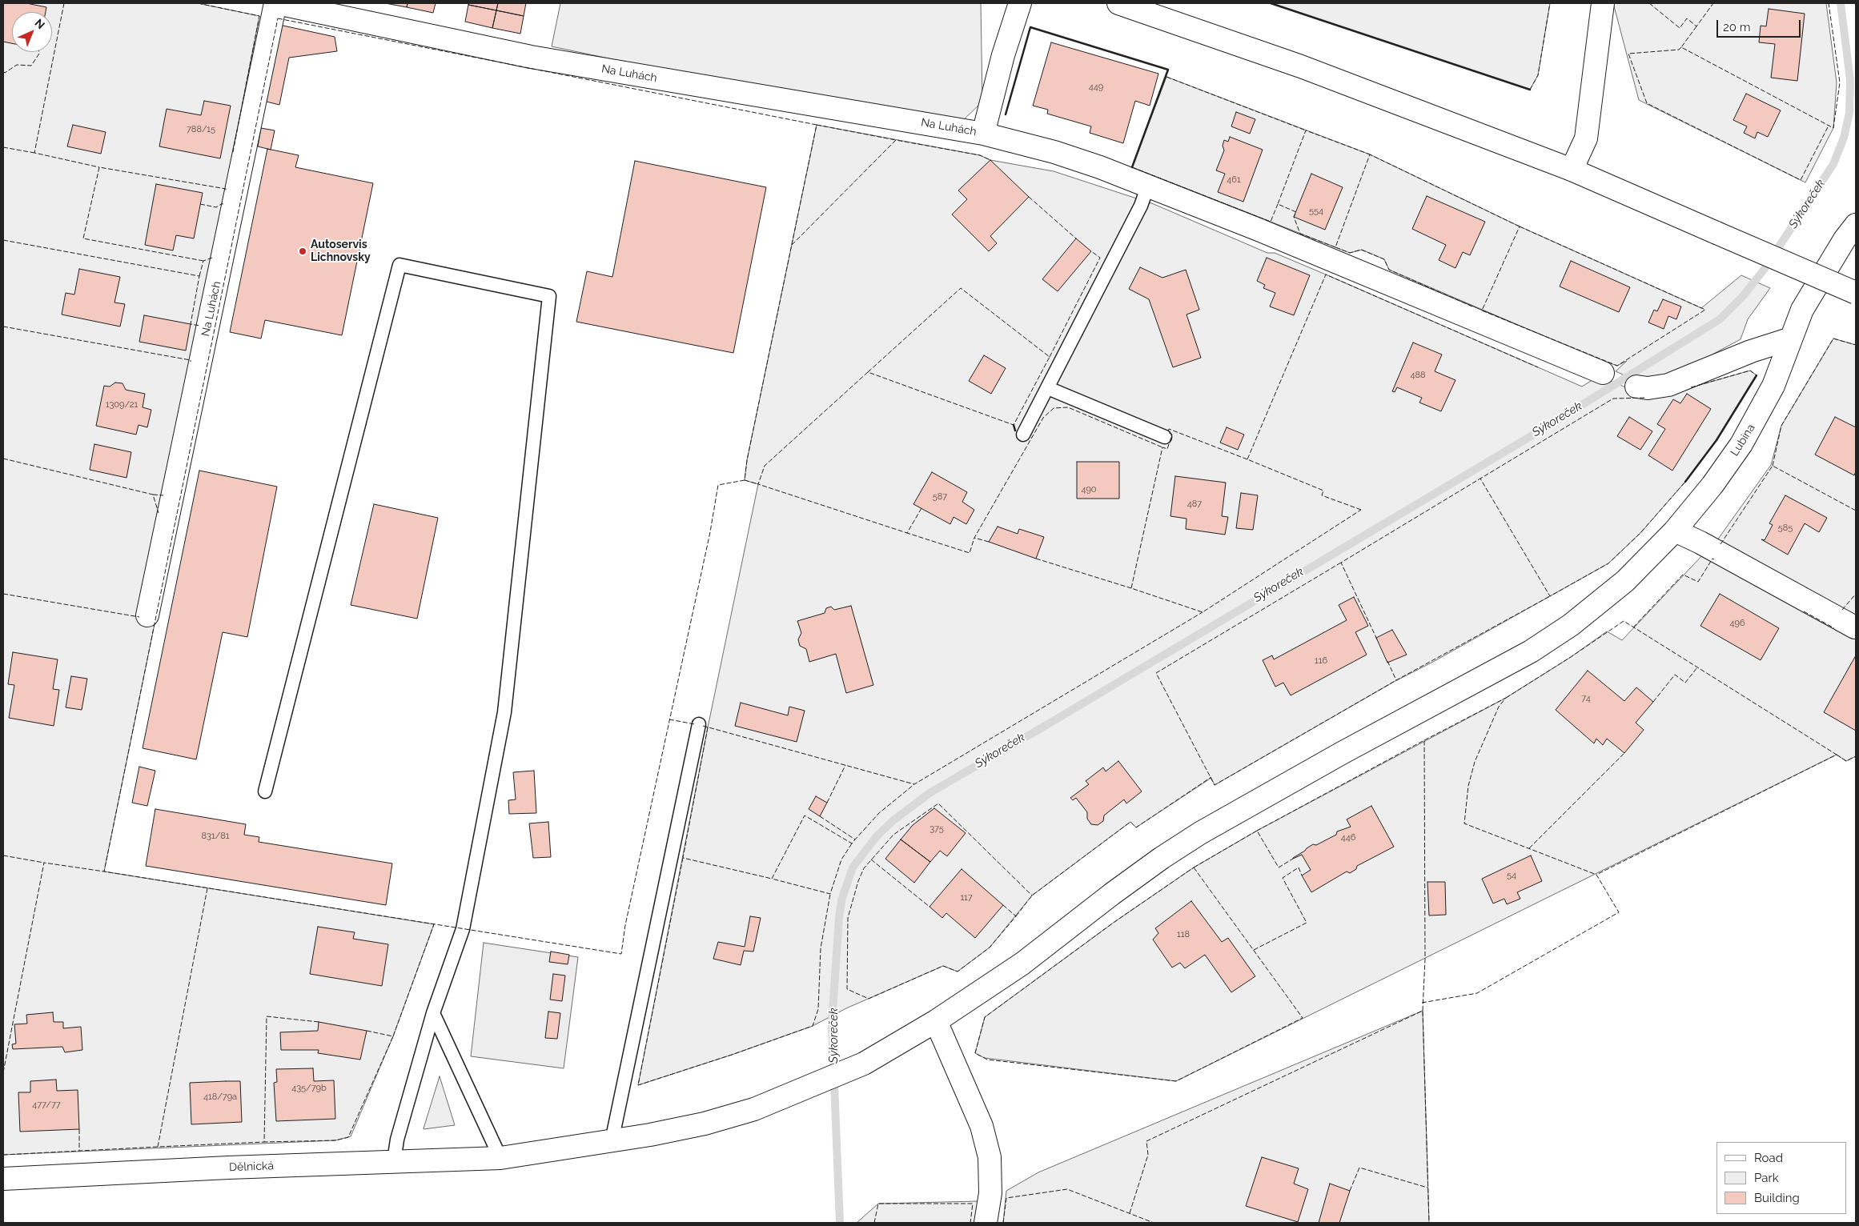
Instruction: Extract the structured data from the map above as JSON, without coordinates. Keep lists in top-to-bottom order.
{
  "streets": {
    "street": ["Na Luhách", "Lubina", "Dělnická"]
  },
  "crossings": [
    ["Lubina", "Dělnická"]
  ],
  "water": ["Sýkoreček"],
  "places": ["Autoservis Lichnovsky"],
  "house_numbers": [
    "449",
    "788/15",
    "461",
    "554",
    "488",
    "1309/21",
    "490",
    "587",
    "487",
    "585",
    "496",
    "116",
    "74",
    "375",
    "831/81",
    "446",
    "54",
    "117",
    "118",
    "435/79b",
    "418/79a",
    "477/77"
  ],
  "legend": ["Road", "Park", "Building"],
  "scale_bar": "20 m",
  "north": "top right"
}
